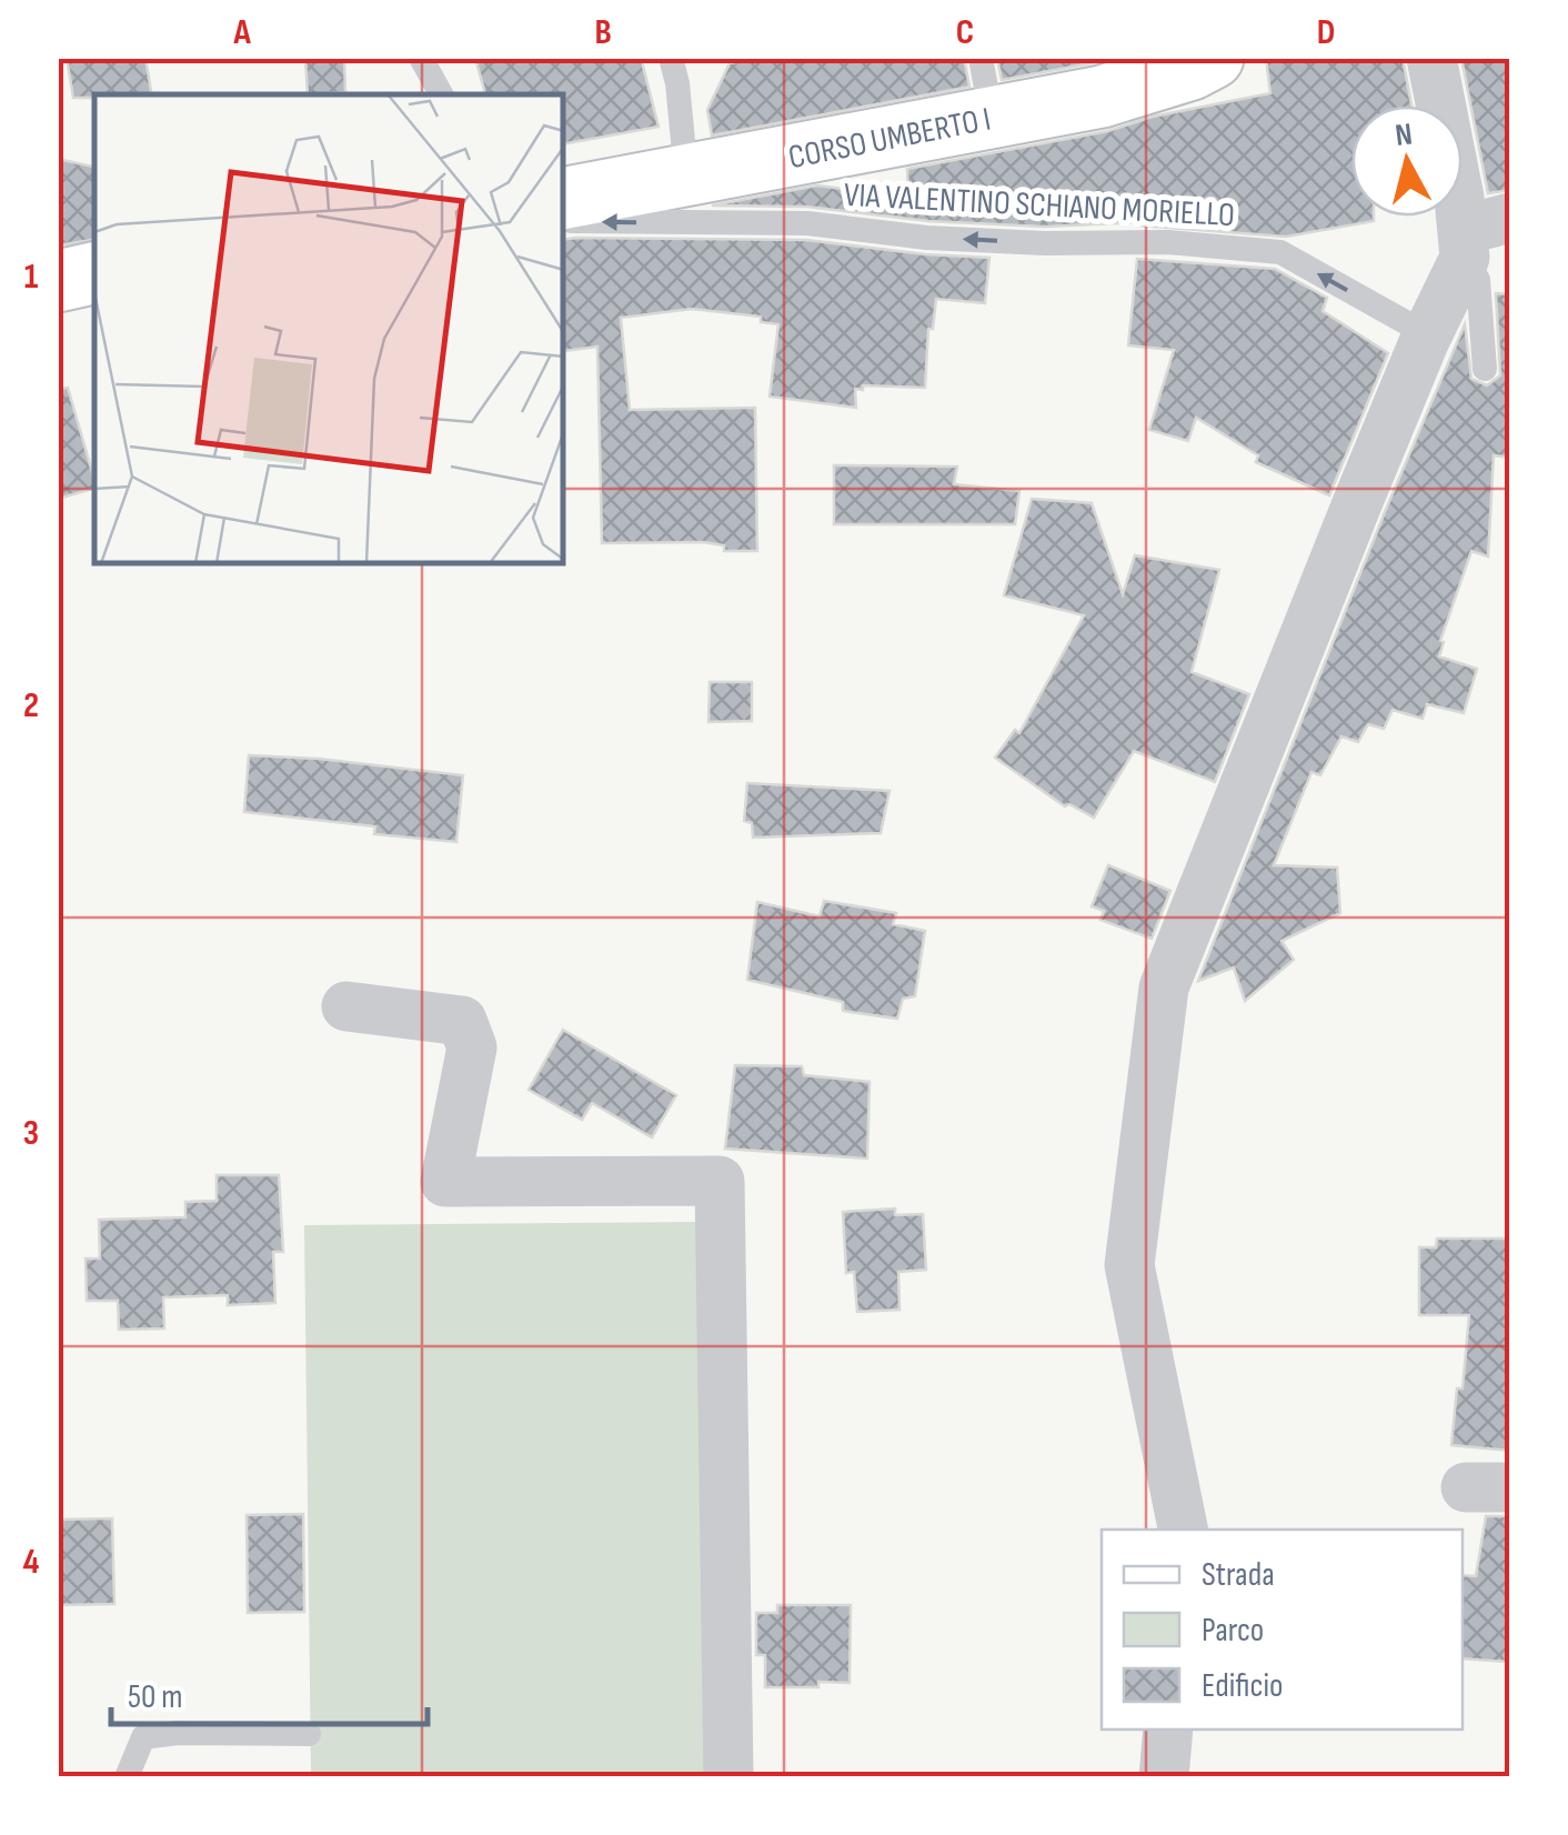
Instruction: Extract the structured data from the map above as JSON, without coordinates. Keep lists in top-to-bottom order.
{
  "streets": {
    "street": ["CORSO UMBERTO I"],
    "lane": ["VIA VALENTINO SCHIANO MORIELLO"]
  },
  "one_way": ["VIA VALENTINO SCHIANO MORIELLO"],
  "legend": ["Strada", "Parco", "Edificio"],
  "scale_bar": "50 m",
  "north": "top",
  "grid": {
    "columns": [
      "A",
      "B",
      "C",
      "D"
    ],
    "rows": [
      "1",
      "2",
      "3",
      "4"
    ]
  }
}
